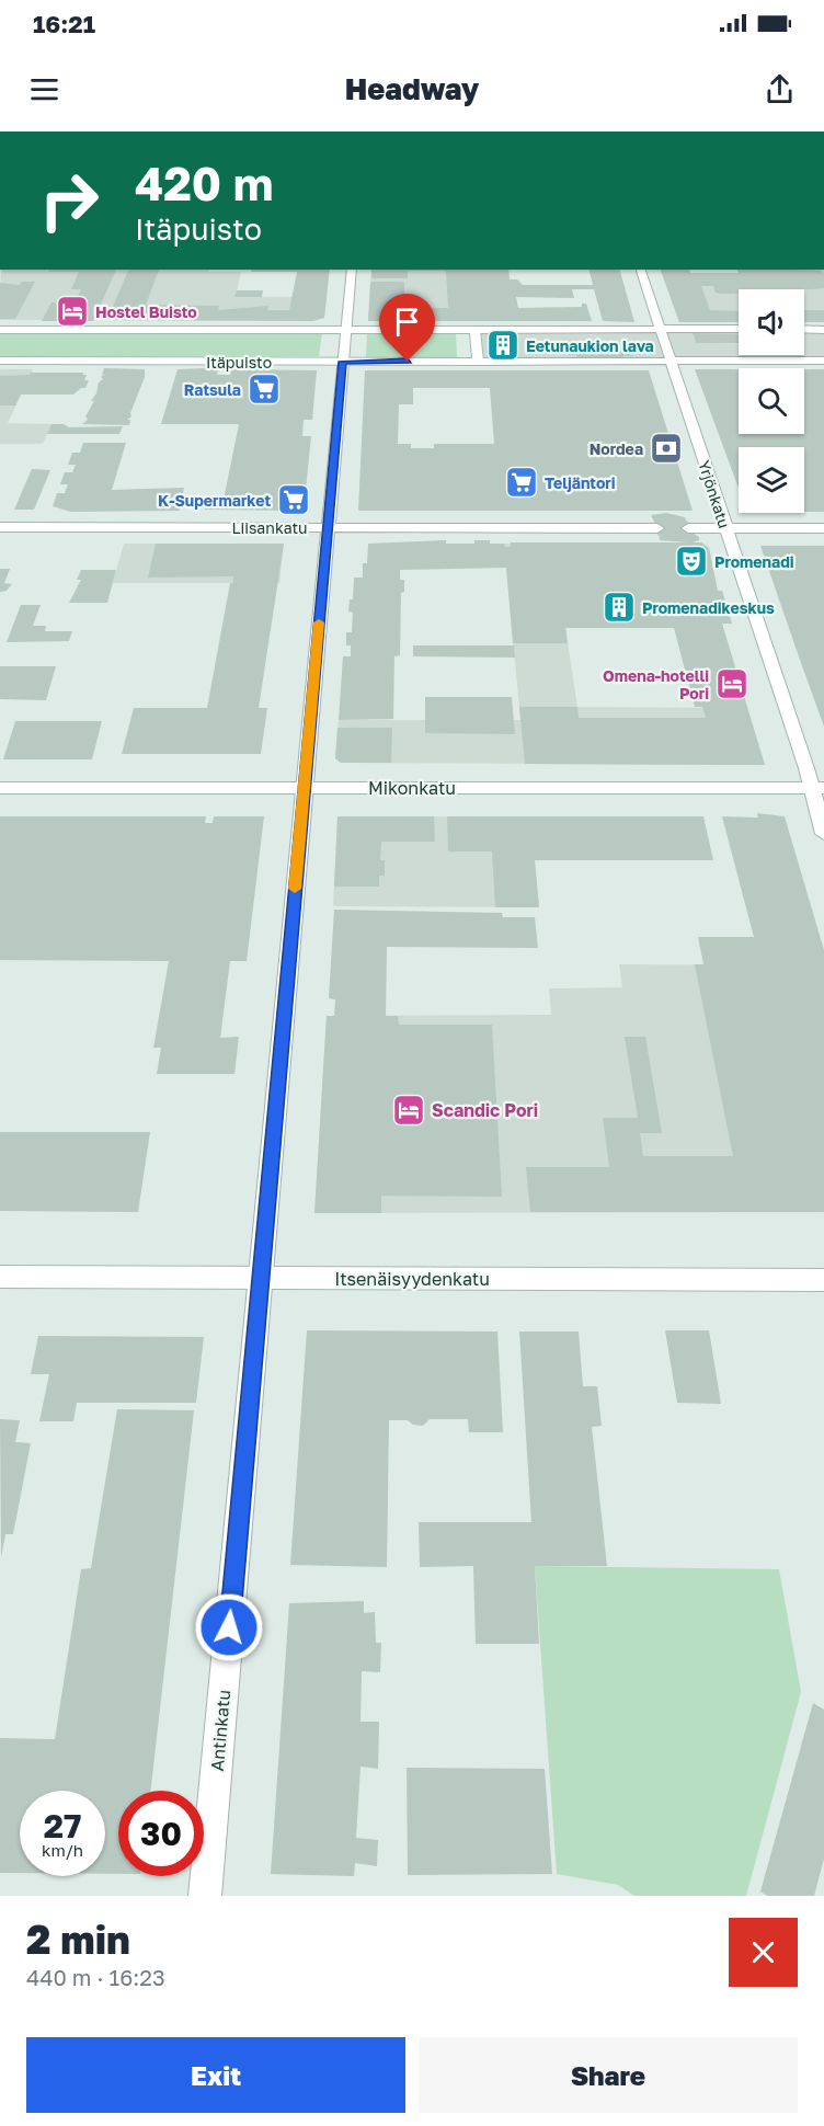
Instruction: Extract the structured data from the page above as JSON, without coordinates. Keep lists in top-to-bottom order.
{
  "streets": {
    "street": [
      "Itäpuisto",
      "Yrjönkatu",
      "Liisankatu",
      "Mikonkatu",
      "Itsenäisyydenkatu",
      "Antinkatu"
    ]
  },
  "crossings": [
    ["Itäpuisto", "Yrjönkatu"],
    ["Itäpuisto", "Antinkatu"],
    ["Yrjönkatu", "Mikonkatu"],
    ["Liisankatu", "Antinkatu"],
    ["Mikonkatu", "Antinkatu"],
    ["Itsenäisyydenkatu", "Antinkatu"]
  ],
  "places": {
    "hotel": ["Hostel Buisto", "Omena-hotelli Pori", "Scandic Pori"],
    "building": ["Eetunaukion lava", "Promenadikeskus"],
    "supermarket": ["Ratsula", "Teljäntori", "K-Supermarket"],
    "bank": ["Nordea"],
    "theatre": ["Promenadi"]
  },
  "page": {
    "status": "16:21",
    "header": "Headway",
    "turn": ["420 m", "Itäpuisto"],
    "speed": "27 km/h",
    "limit": "30",
    "heading": ["2 min", "440 m · 16:23"],
    "buttons": ["Exit", "Share"]
  }
}
